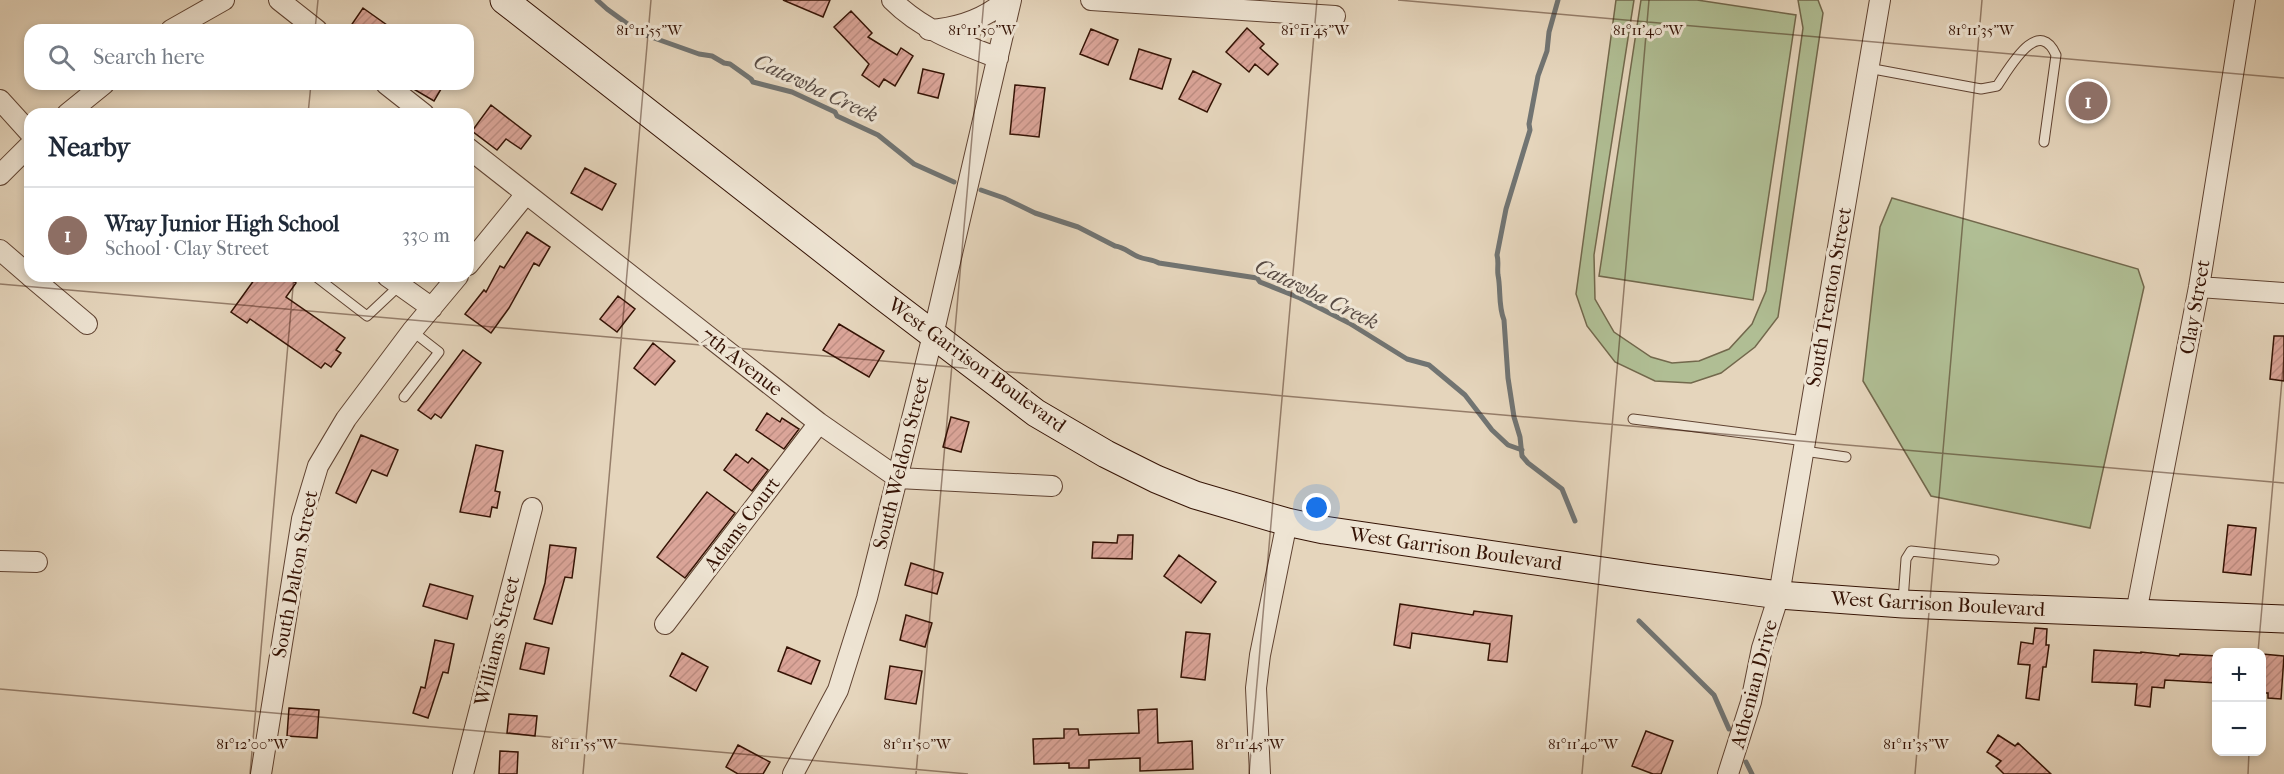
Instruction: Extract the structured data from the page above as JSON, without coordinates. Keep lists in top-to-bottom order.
{
  "streets": {
    "main road": ["West Garrison Boulevard"],
    "street": [
      "South Trenton Street",
      "Clay Street",
      "7th Avenue",
      "South Weldon Street",
      "Adams Court",
      "South Dalton Street",
      "Williams Street",
      "Athenian Drive"
    ]
  },
  "crossings": [
    ["South Trenton Street", "West Garrison Boulevard"],
    ["South Trenton Street", "Athenian Drive"],
    ["Clay Street", "West Garrison Boulevard"],
    ["7th Avenue", "South Weldon Street"],
    ["7th Avenue", "Adams Court"],
    ["West Garrison Boulevard", "South Weldon Street"],
    ["West Garrison Boulevard", "Athenian Drive"]
  ],
  "water": ["Catawba Creek"],
  "page": {
    "search": "Search here",
    "pins": "1",
    "heading": "Nearby",
    "list": [
      {
        "mark": "1",
        "name": "Wray Junior High School",
        "note": "School · Clay Street",
        "value": "330 m"
      }
    ],
    "map_buttons": ["+", "−"]
  },
  "coordinates": [
    "81°11'55\"W",
    "81°11'50\"W",
    "81°11'45\"W",
    "81°11'40\"W",
    "81°11'35\"W",
    "81°12'00\"W"
  ]
}
